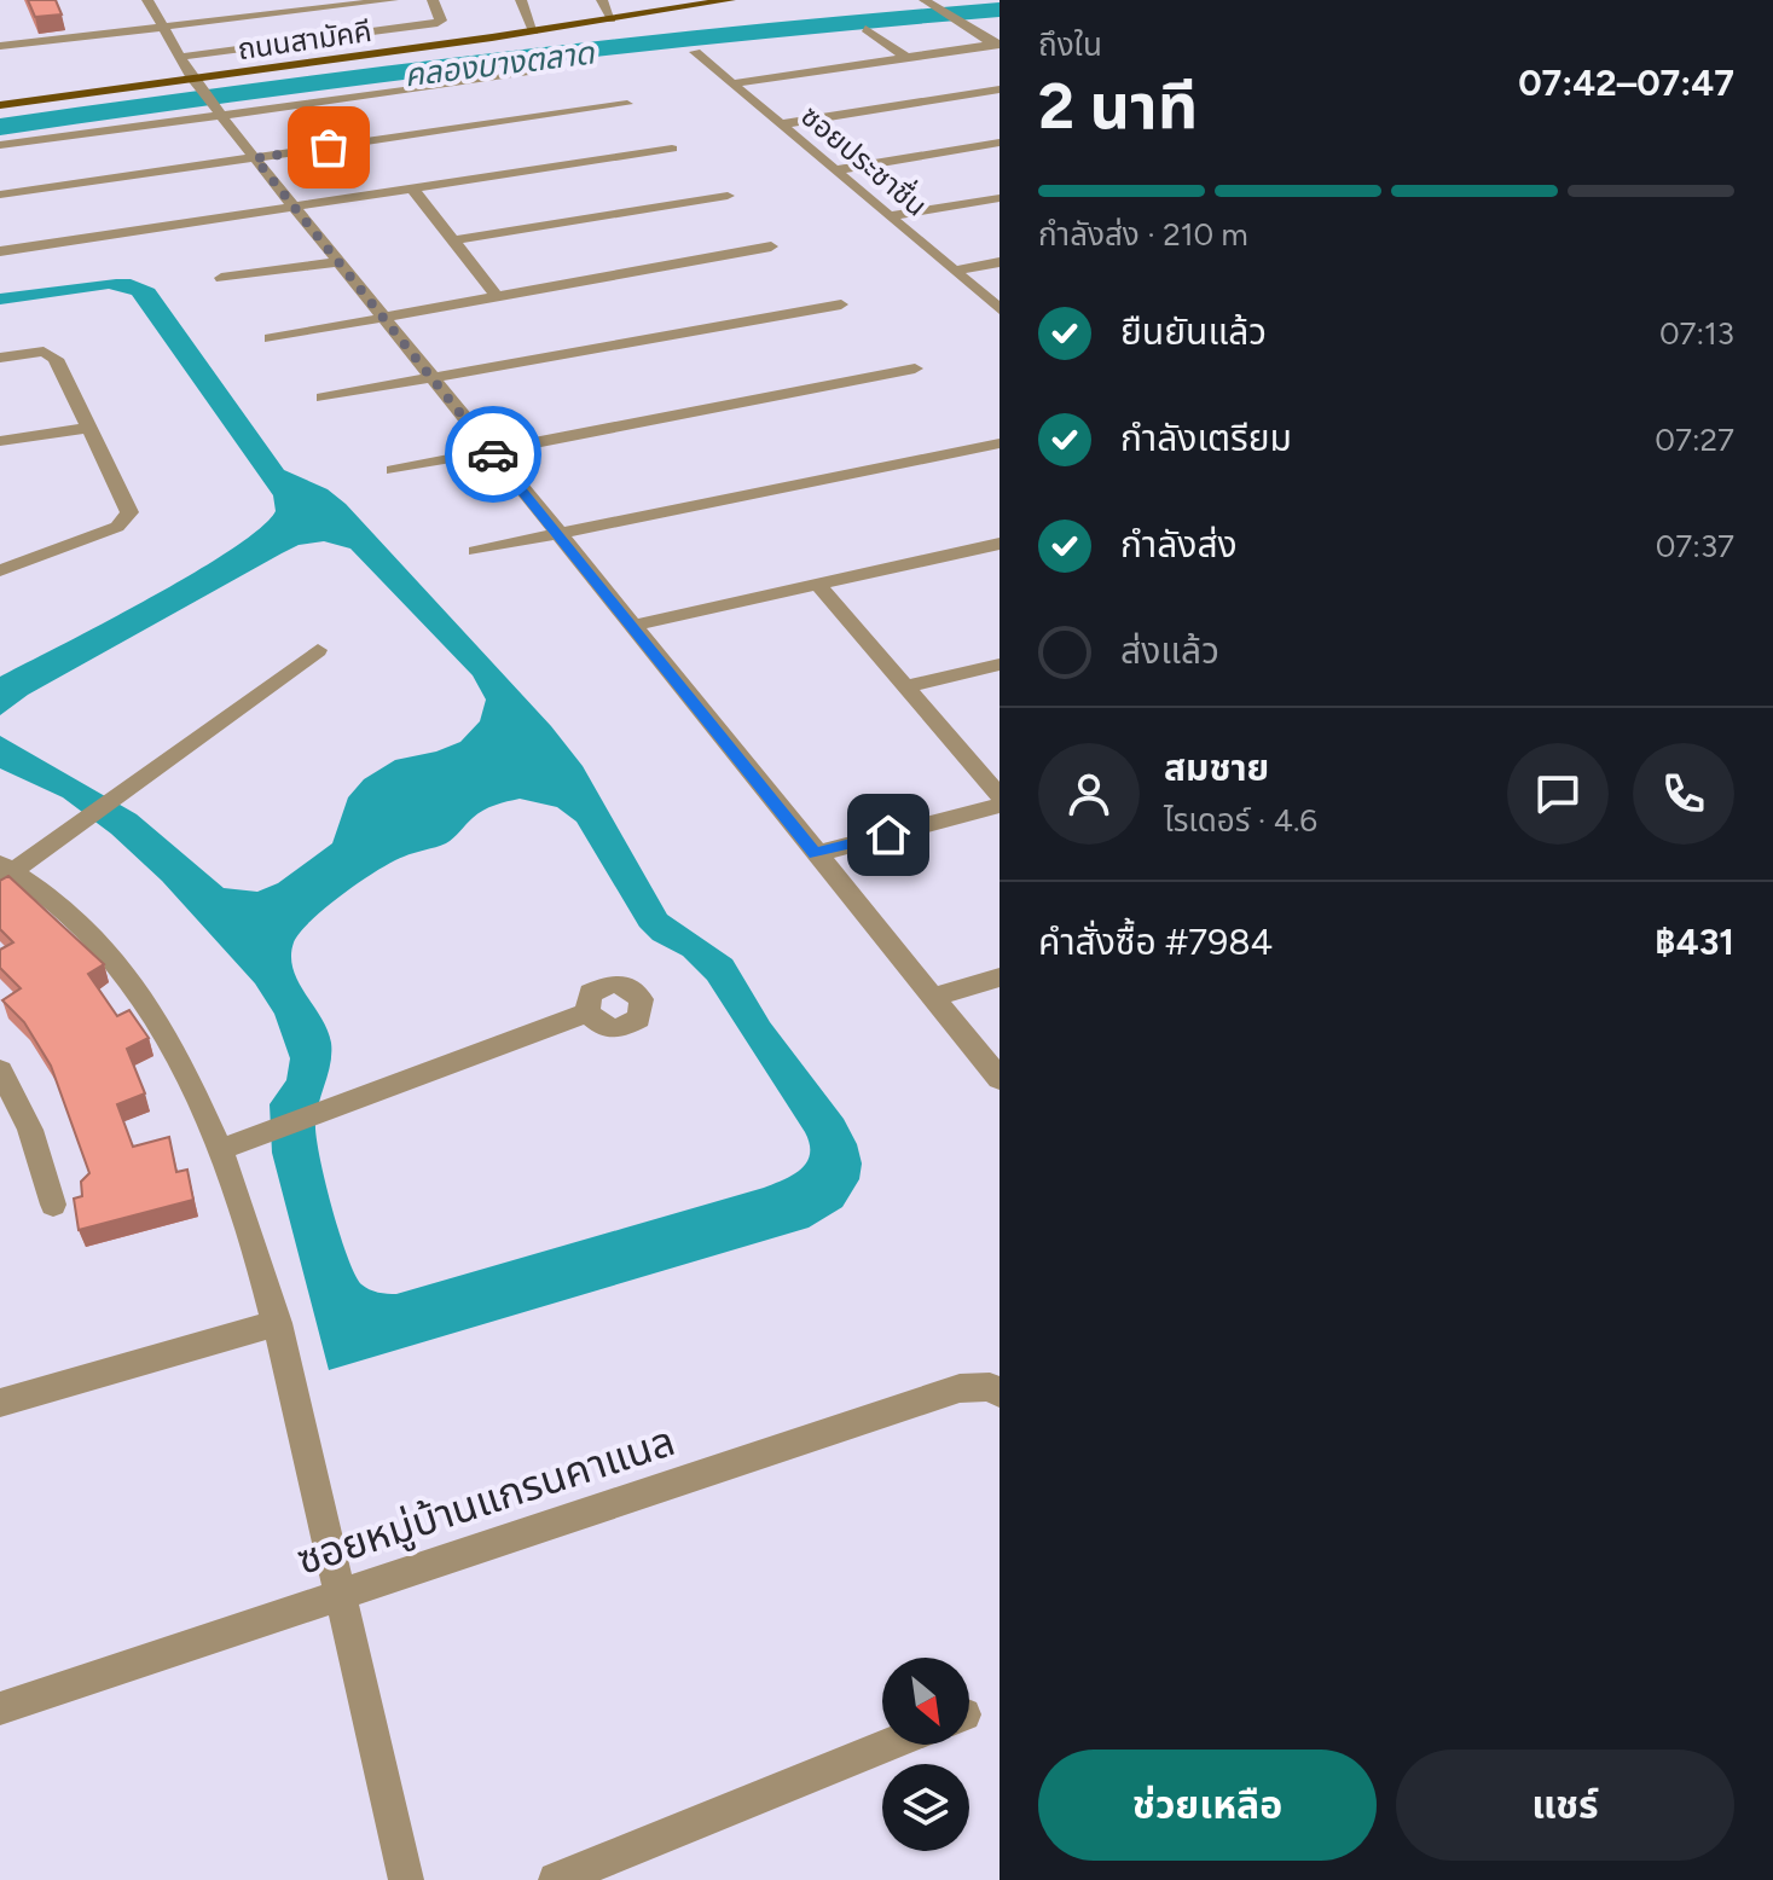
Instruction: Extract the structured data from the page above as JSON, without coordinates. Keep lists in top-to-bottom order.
{
  "streets": {
    "main road": ["ถนนสามัคคี"],
    "street": ["ซอยประชาชื่น", "ซอยหมู่บ้านแกรนคาแนล"]
  },
  "water": ["คลองบางตลาด"],
  "north": "bottom right",
  "page": {
    "heading": ["2 นาที", "ถึงใน", "07:42–07:47"],
    "panel": [
      "สมชาย",
      "ไรเดอร์ · 4.6",
      "คำสั่งซื้อ #7984",
      "฿431"
    ],
    "bar": "กำลังส่ง · 210 m",
    "list": [
      ["ยืนยันแล้ว", "07:13"],
      ["กำลังเตรียม", "07:27"],
      ["กำลังส่ง", "07:37"],
      "ส่งแล้ว"
    ],
    "buttons": ["ช่วยเหลือ", "แชร์"]
  }
}
